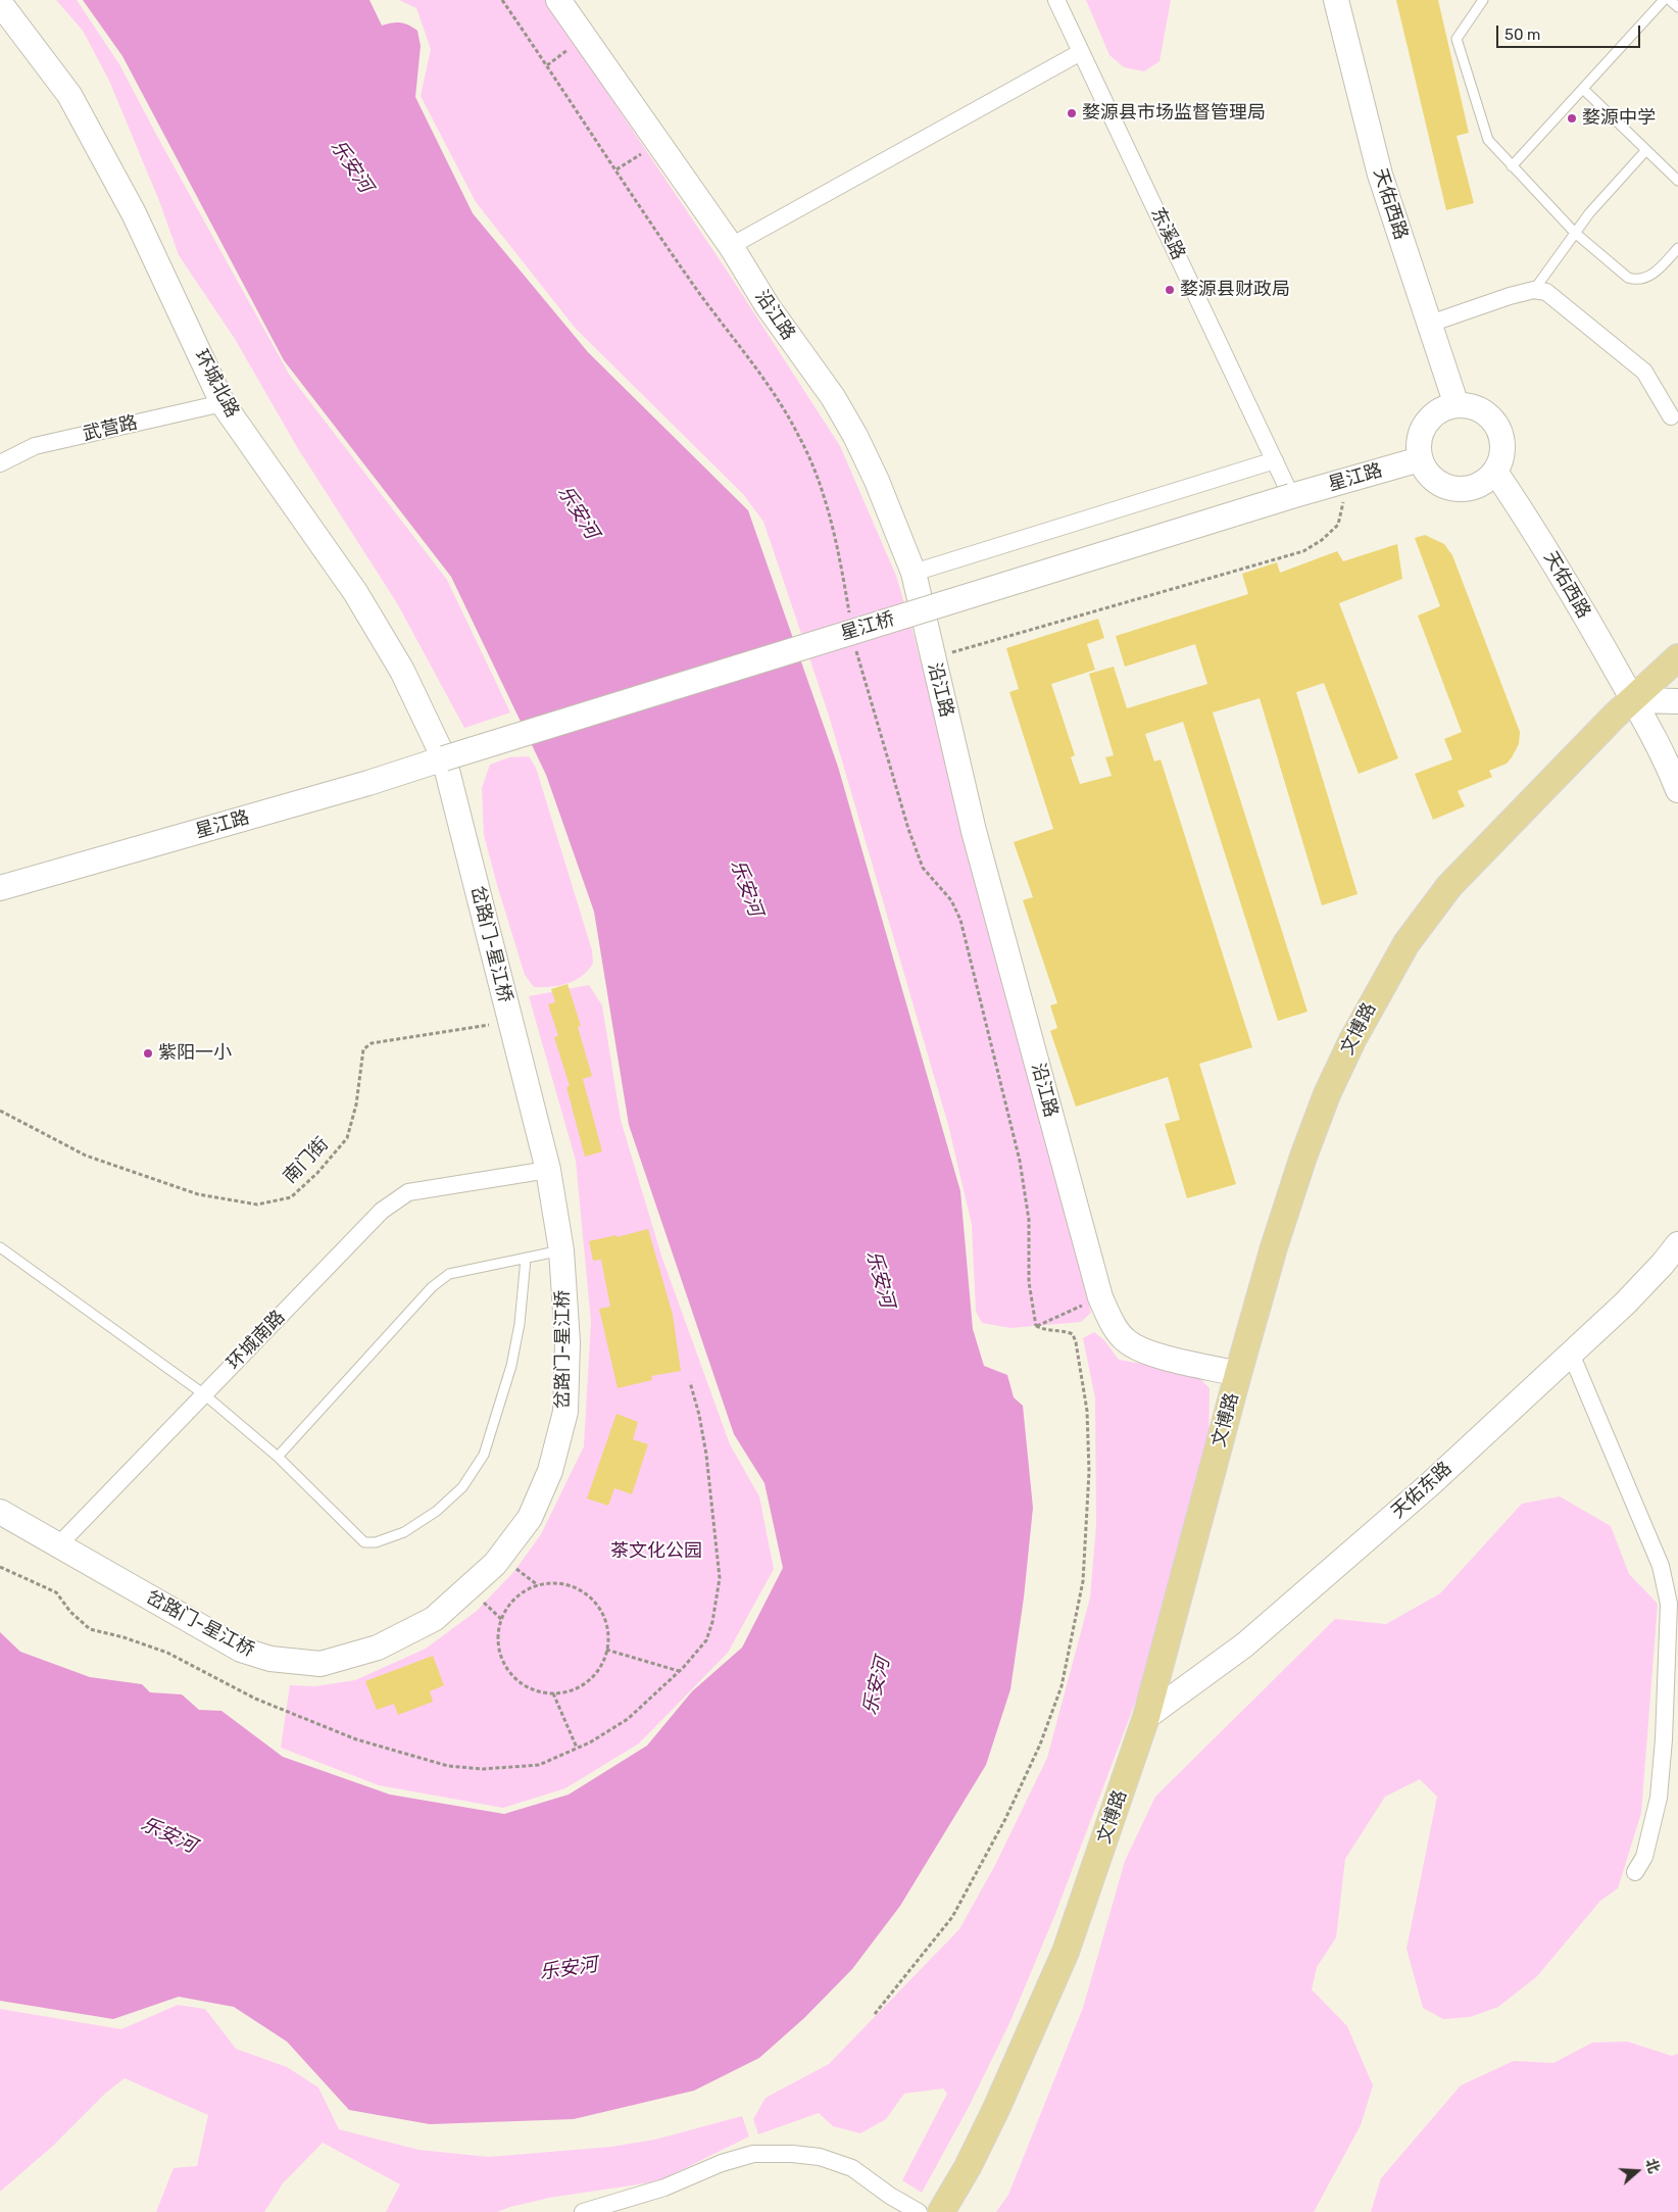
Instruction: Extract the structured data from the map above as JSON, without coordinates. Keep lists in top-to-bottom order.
{
  "streets": {
    "main road": ["文博路"],
    "street": [
      "天佑西路",
      "东溪路",
      "沿江路",
      "环城北路",
      "武营路",
      "星江路",
      "星江桥",
      "岔路门-星江桥",
      "环城南路",
      "天佑东路"
    ],
    "path": ["南门街"]
  },
  "crossings": [
    ["天佑西路", "星江路"],
    ["天佑西路", "文博路"],
    ["东溪路", "星江路"],
    ["东溪路", "星江桥"],
    ["沿江路", "文博路"],
    ["环城北路", "武营路"],
    ["环城北路", "星江路"],
    ["环城北路", "星江桥"],
    ["环城北路", "岔路门-星江桥"],
    ["星江路", "星江桥"],
    ["星江路", "岔路门-星江桥"],
    ["星江桥", "岔路门-星江桥"],
    ["岔路门-星江桥", "南门街"],
    ["岔路门-星江桥", "环城南路"],
    ["文博路", "天佑东路"]
  ],
  "water": ["乐安河"],
  "parks": ["茶文化公园"],
  "places": [
    "婺源县市场监督管理局",
    "婺源中学",
    "婺源县财政局",
    "紫阳一小"
  ],
  "scale_bar": "50 m",
  "north": "right"
}
